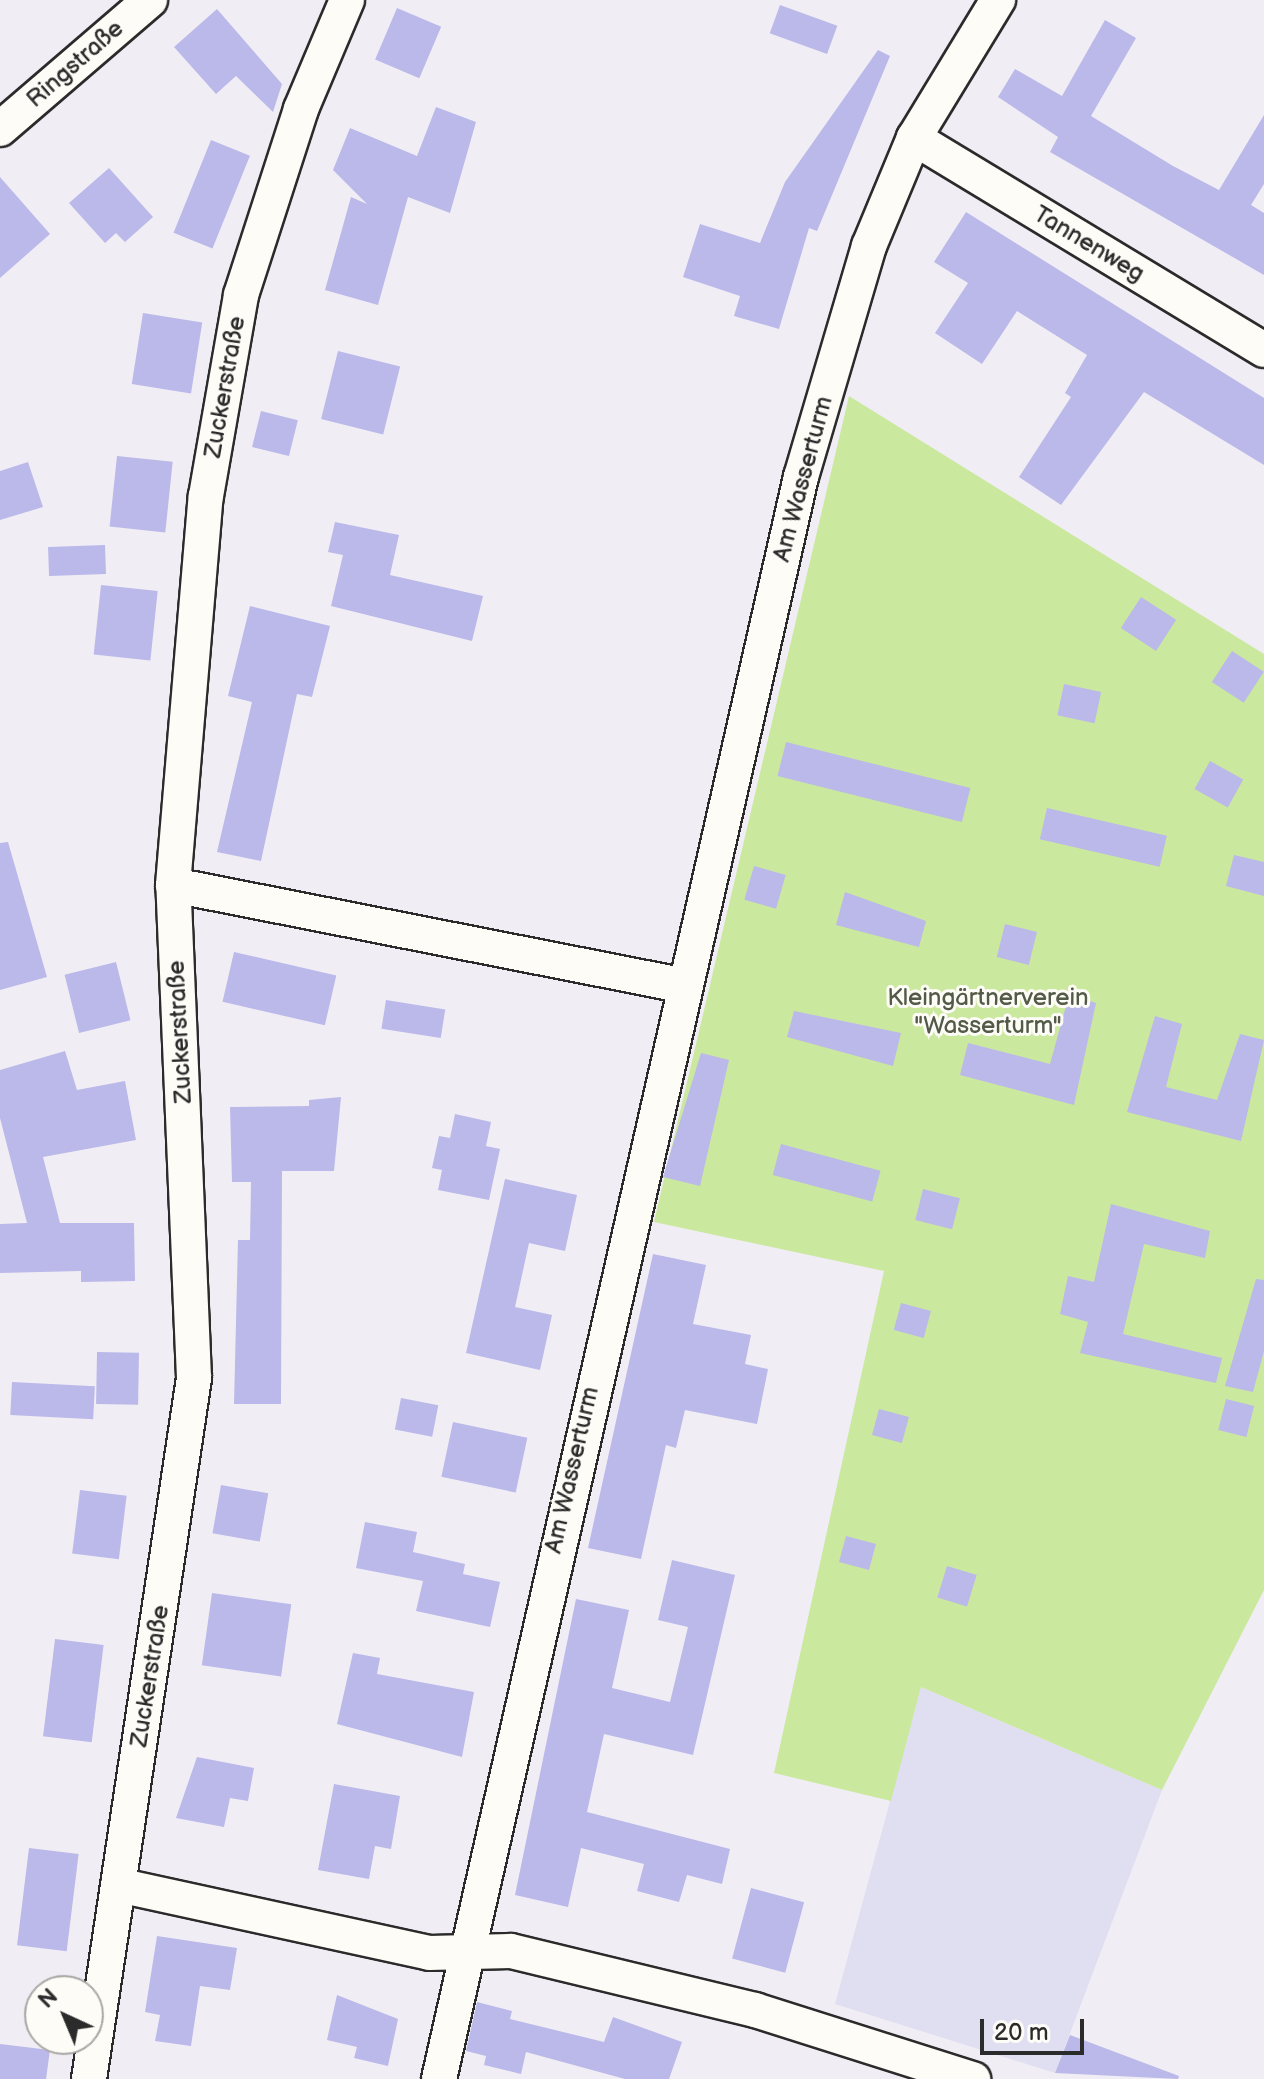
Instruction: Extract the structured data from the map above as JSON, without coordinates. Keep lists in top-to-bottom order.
{
  "streets": {
    "street": [
      "Ringstraße",
      "Tannenweg",
      "Zuckerstraße",
      "Am Wasserturm"
    ]
  },
  "crossings": [
    ["Tannenweg", "Am Wasserturm"]
  ],
  "parks": ["Kleingärtnerverein \"Wasserturm\""],
  "scale_bar": "20 m",
  "north": "top left"
}
